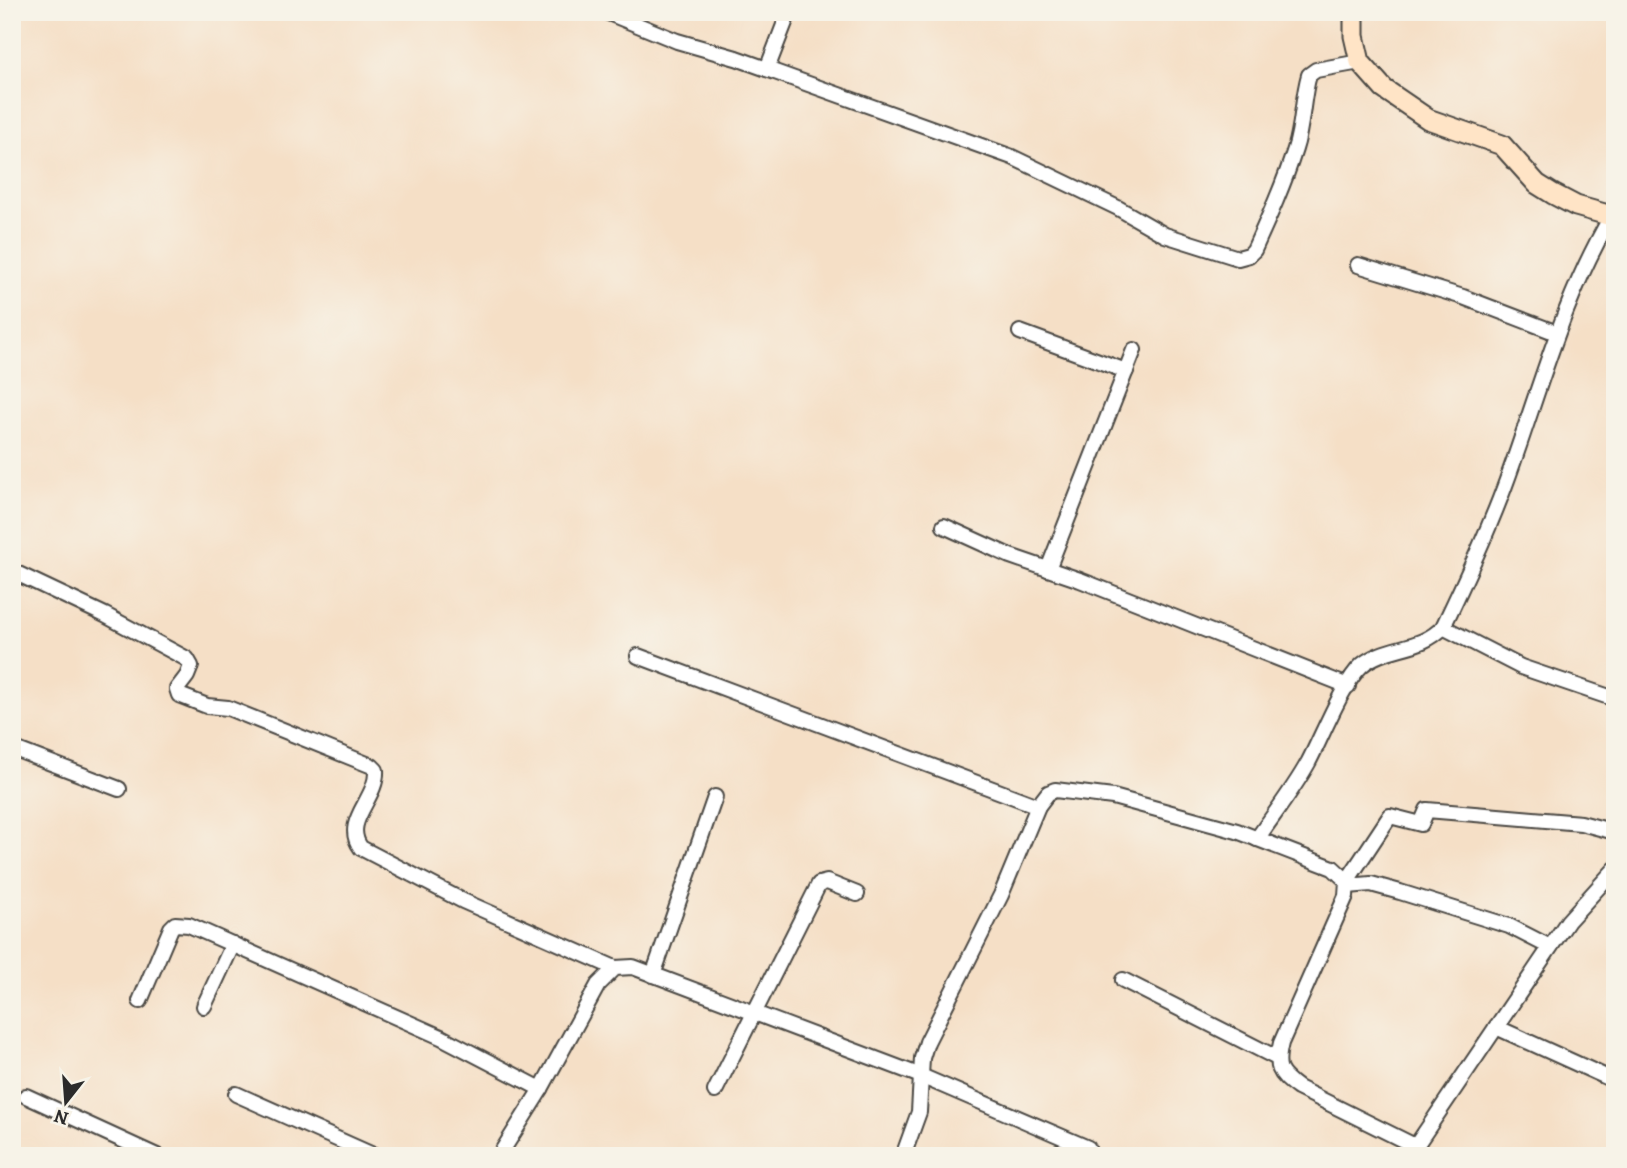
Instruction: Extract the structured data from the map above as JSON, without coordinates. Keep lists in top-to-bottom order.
{
  "north": "bottom"
}
